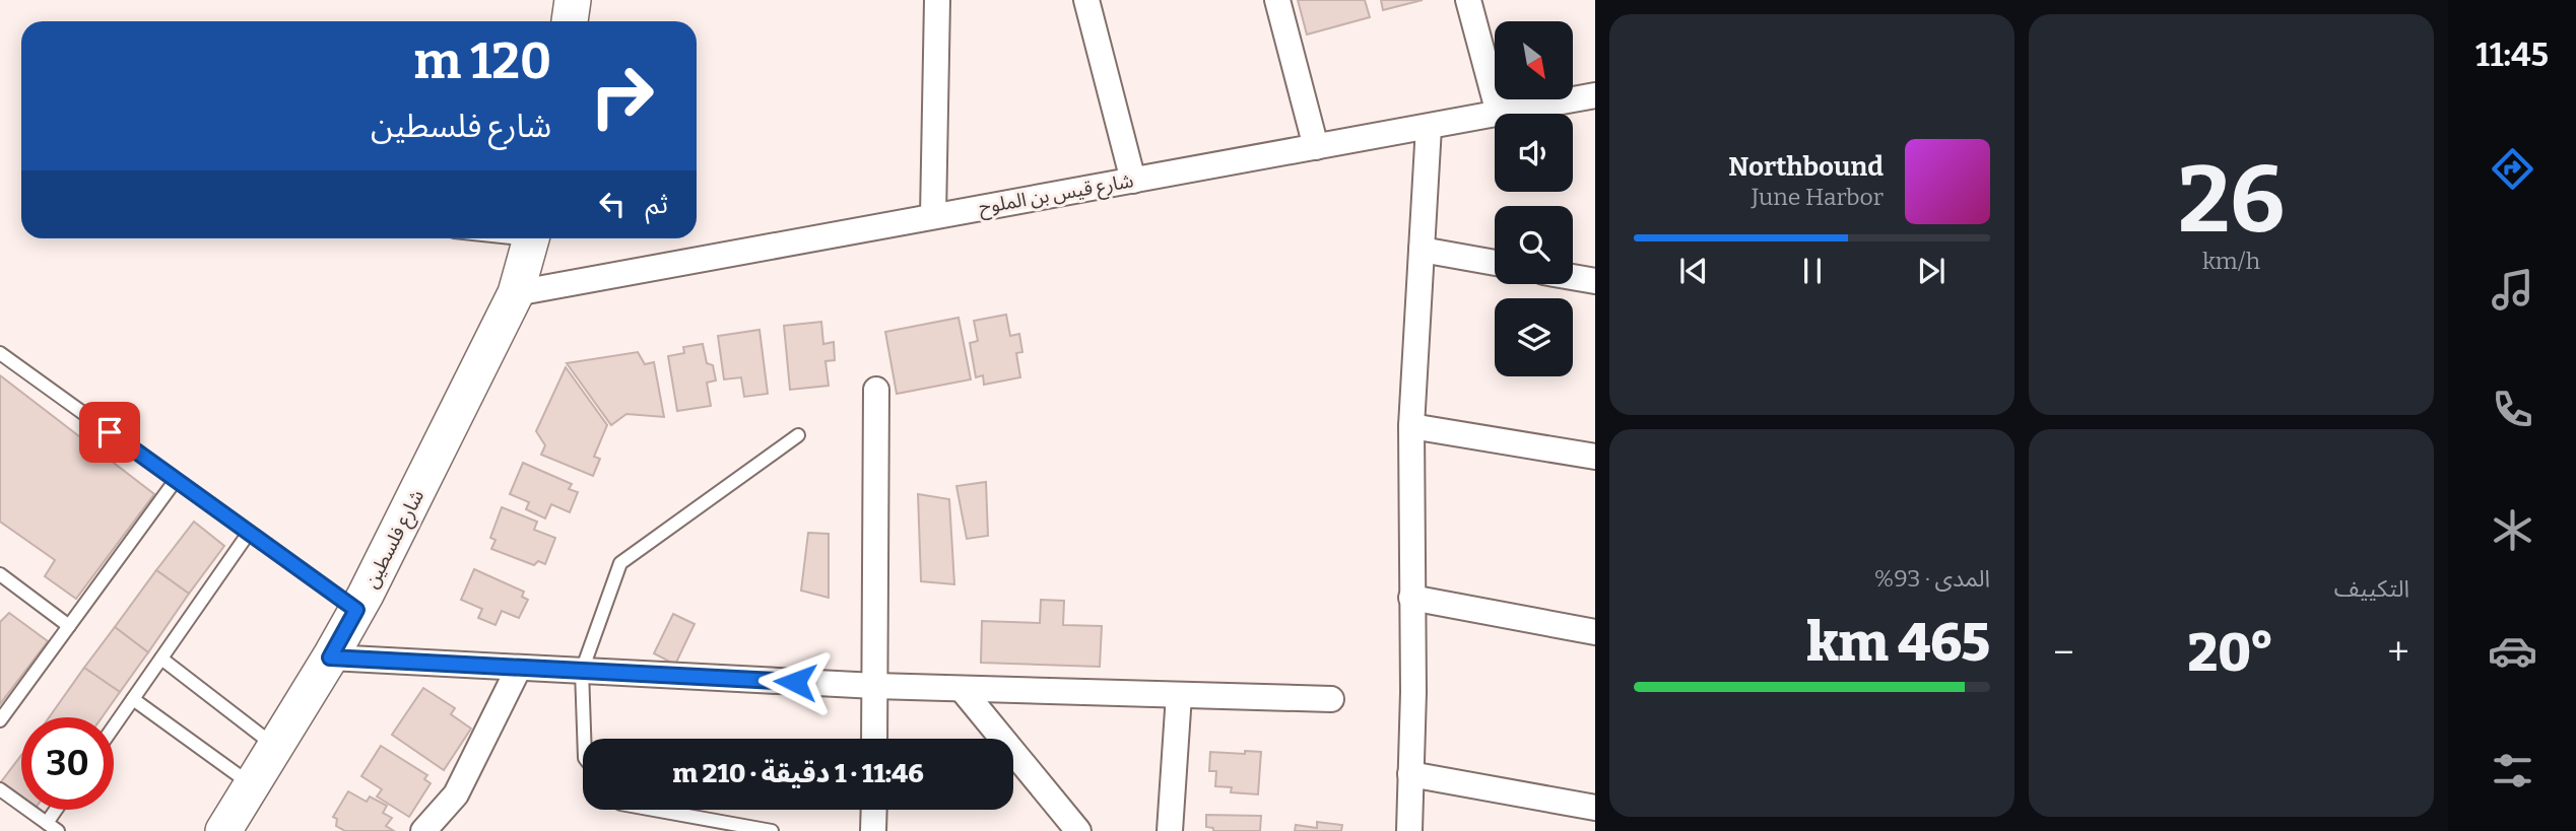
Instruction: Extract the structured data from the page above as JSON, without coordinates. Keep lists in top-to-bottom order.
{
  "streets": {
    "street": ["شارع قيس بن الملوح", "شارع فلسطين"]
  },
  "crossings": [
    ["شارع قيس بن الملوح", "شارع فلسطين"]
  ],
  "north": "bottom right",
  "page": {
    "tabs": "11:45",
    "tile": [
      ["26", "km/h"],
      "التكييف",
      ["المدى · 93%", "465 km"]
    ],
    "turn": ["120 m", "شارع فلسطين"],
    "song": ["Northbound", "June Harbor"],
    "then": "ثم",
    "heat": ["−", "20°", "+"],
    "limit": "30",
    "trip": "11:46 · 1 دقيقة · 210 m"
  }
}
